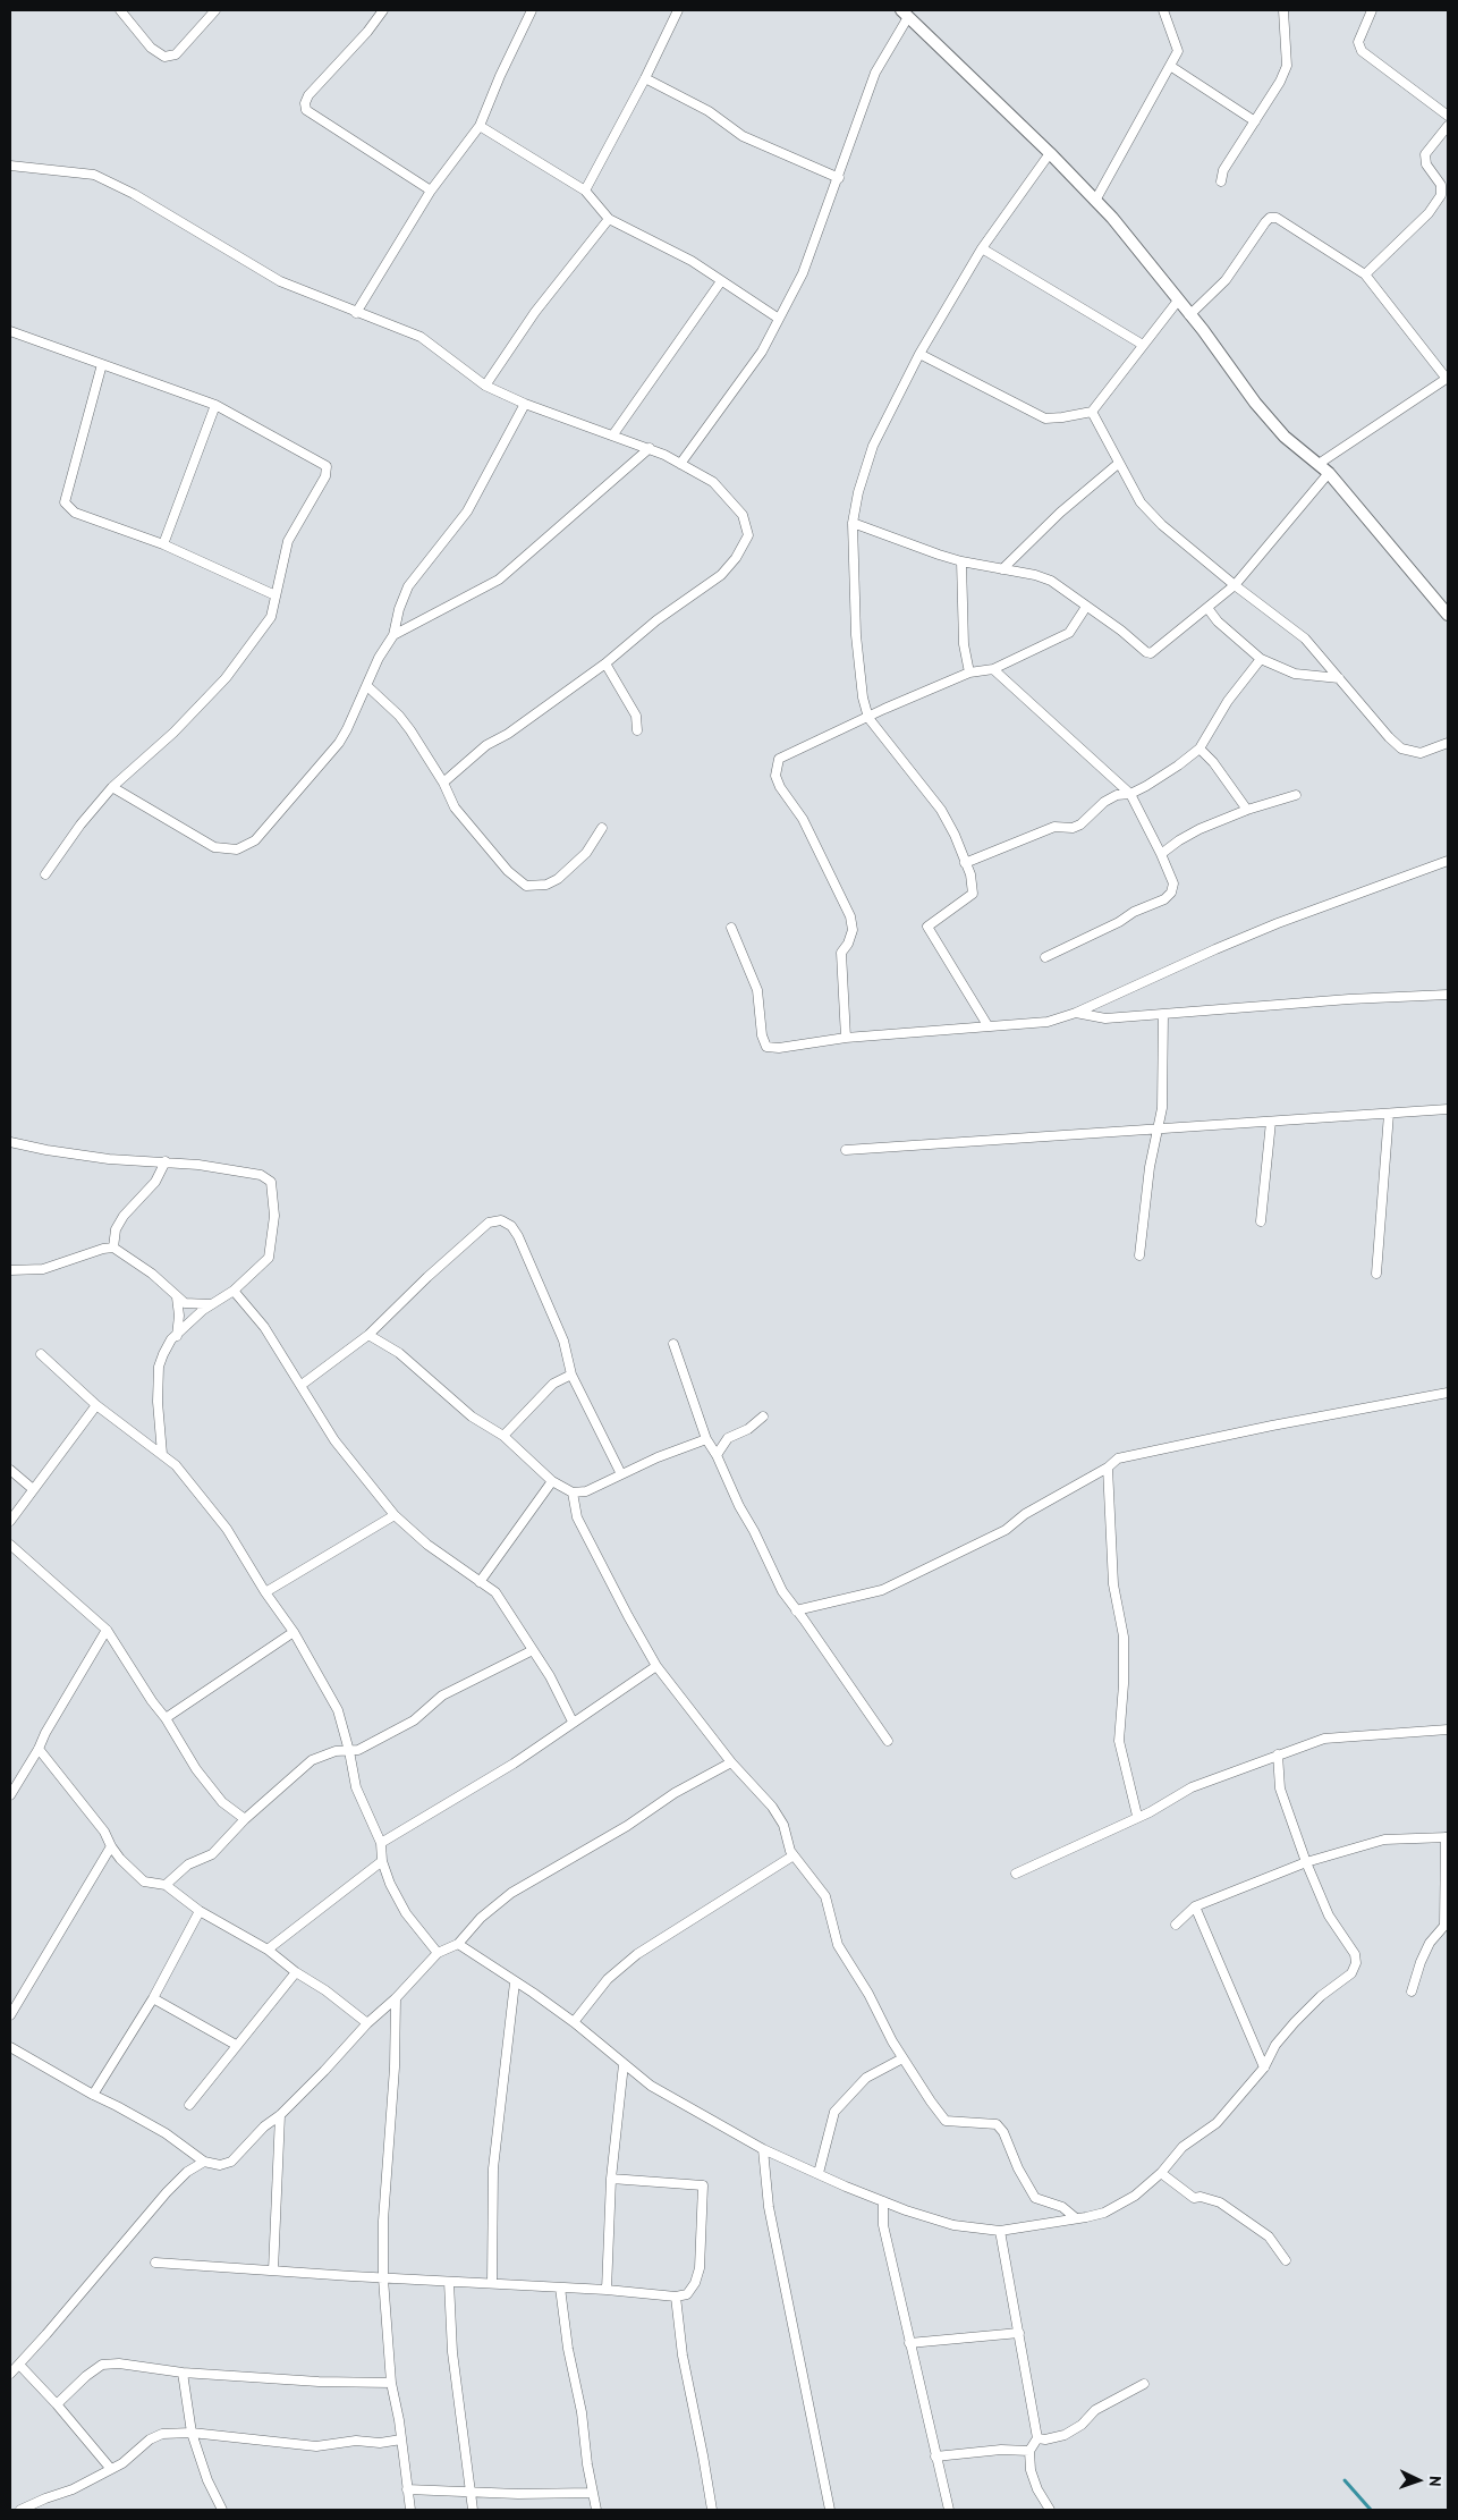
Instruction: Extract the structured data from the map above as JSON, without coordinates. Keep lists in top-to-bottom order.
{
  "north": "right"
}
